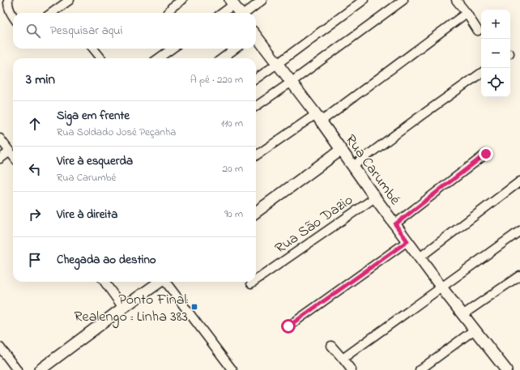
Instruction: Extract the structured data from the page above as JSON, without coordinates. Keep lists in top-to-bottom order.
{
  "streets": {
    "street": ["Rua Carumbé", "Rua São Dazio"]
  },
  "crossings": [
    ["Rua Carumbé", "Rua São Dazio"]
  ],
  "places": {
    "transit": ["Ponto Final: Realengo :: Linha 383"]
  },
  "page": {
    "map_buttons": ["+", "−"],
    "search": "Pesquisar aqui",
    "heading": ["3 min", "A pé · 220 m"],
    "list": [
      ["Siga em frente", "Rua Soldado José Peçanha", "110 m"],
      ["Vire à esquerda", "Rua Carumbé", "20 m"],
      ["Vire à direita", "90 m"],
      "Chegada ao destino"
    ]
  }
}
